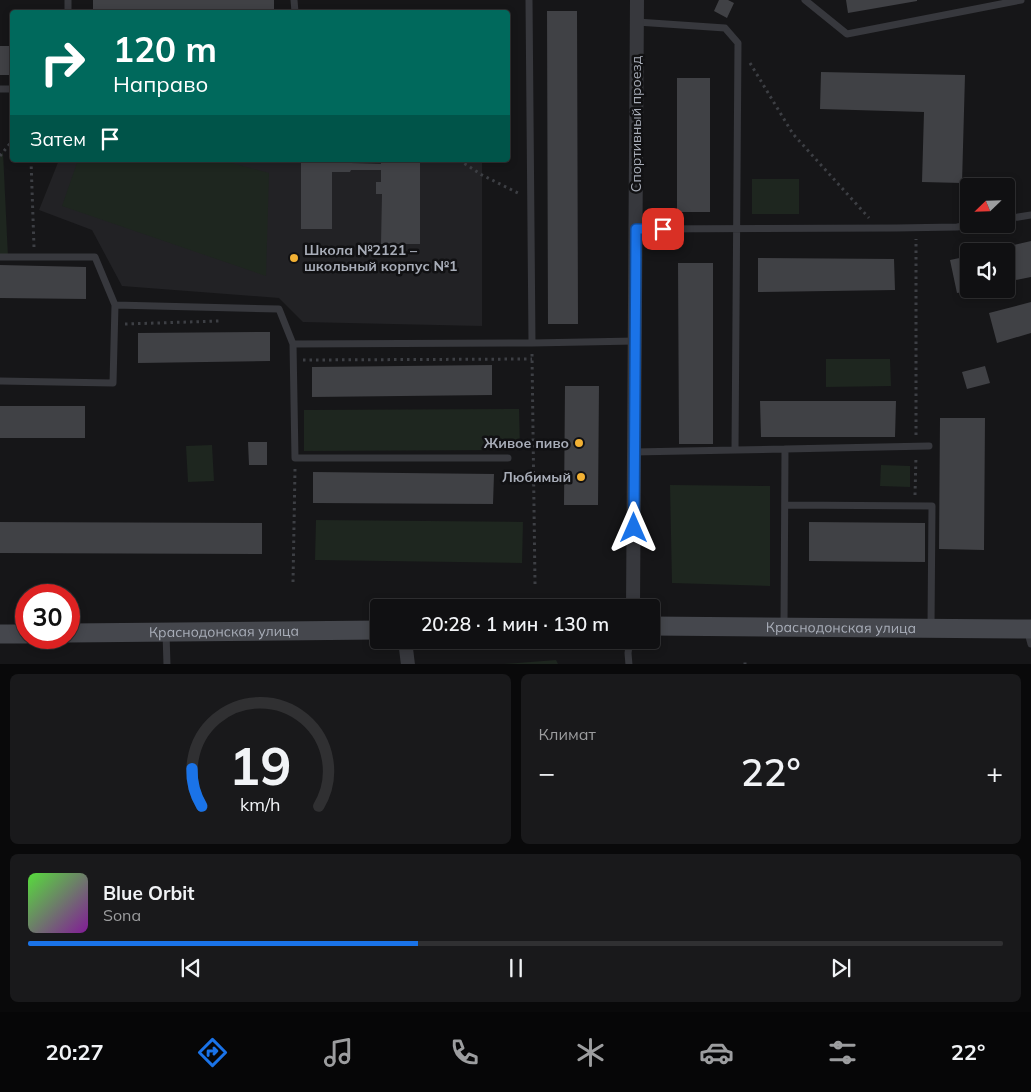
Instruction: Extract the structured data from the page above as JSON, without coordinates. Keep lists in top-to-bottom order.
{
  "streets": {
    "main road": ["Краснодонская улица"],
    "street": ["Спортивный проезд"]
  },
  "places": ["Школа №2121 – школьный корпус №1", "Живое пиво", "Любимый"],
  "north": "bottom left",
  "page": {
    "turn": ["120 m", "Направо"],
    "then": "Затем",
    "limit": "30",
    "trip": "20:28 · 1 мин · 130 m",
    "tile": "Климат",
    "heat": ["−", "22°", "+"],
    "song": ["Blue Orbit", "Sona"],
    "tabs": ["20:27", "22°"],
    "gauge": ["19", "km/h"]
  }
}
